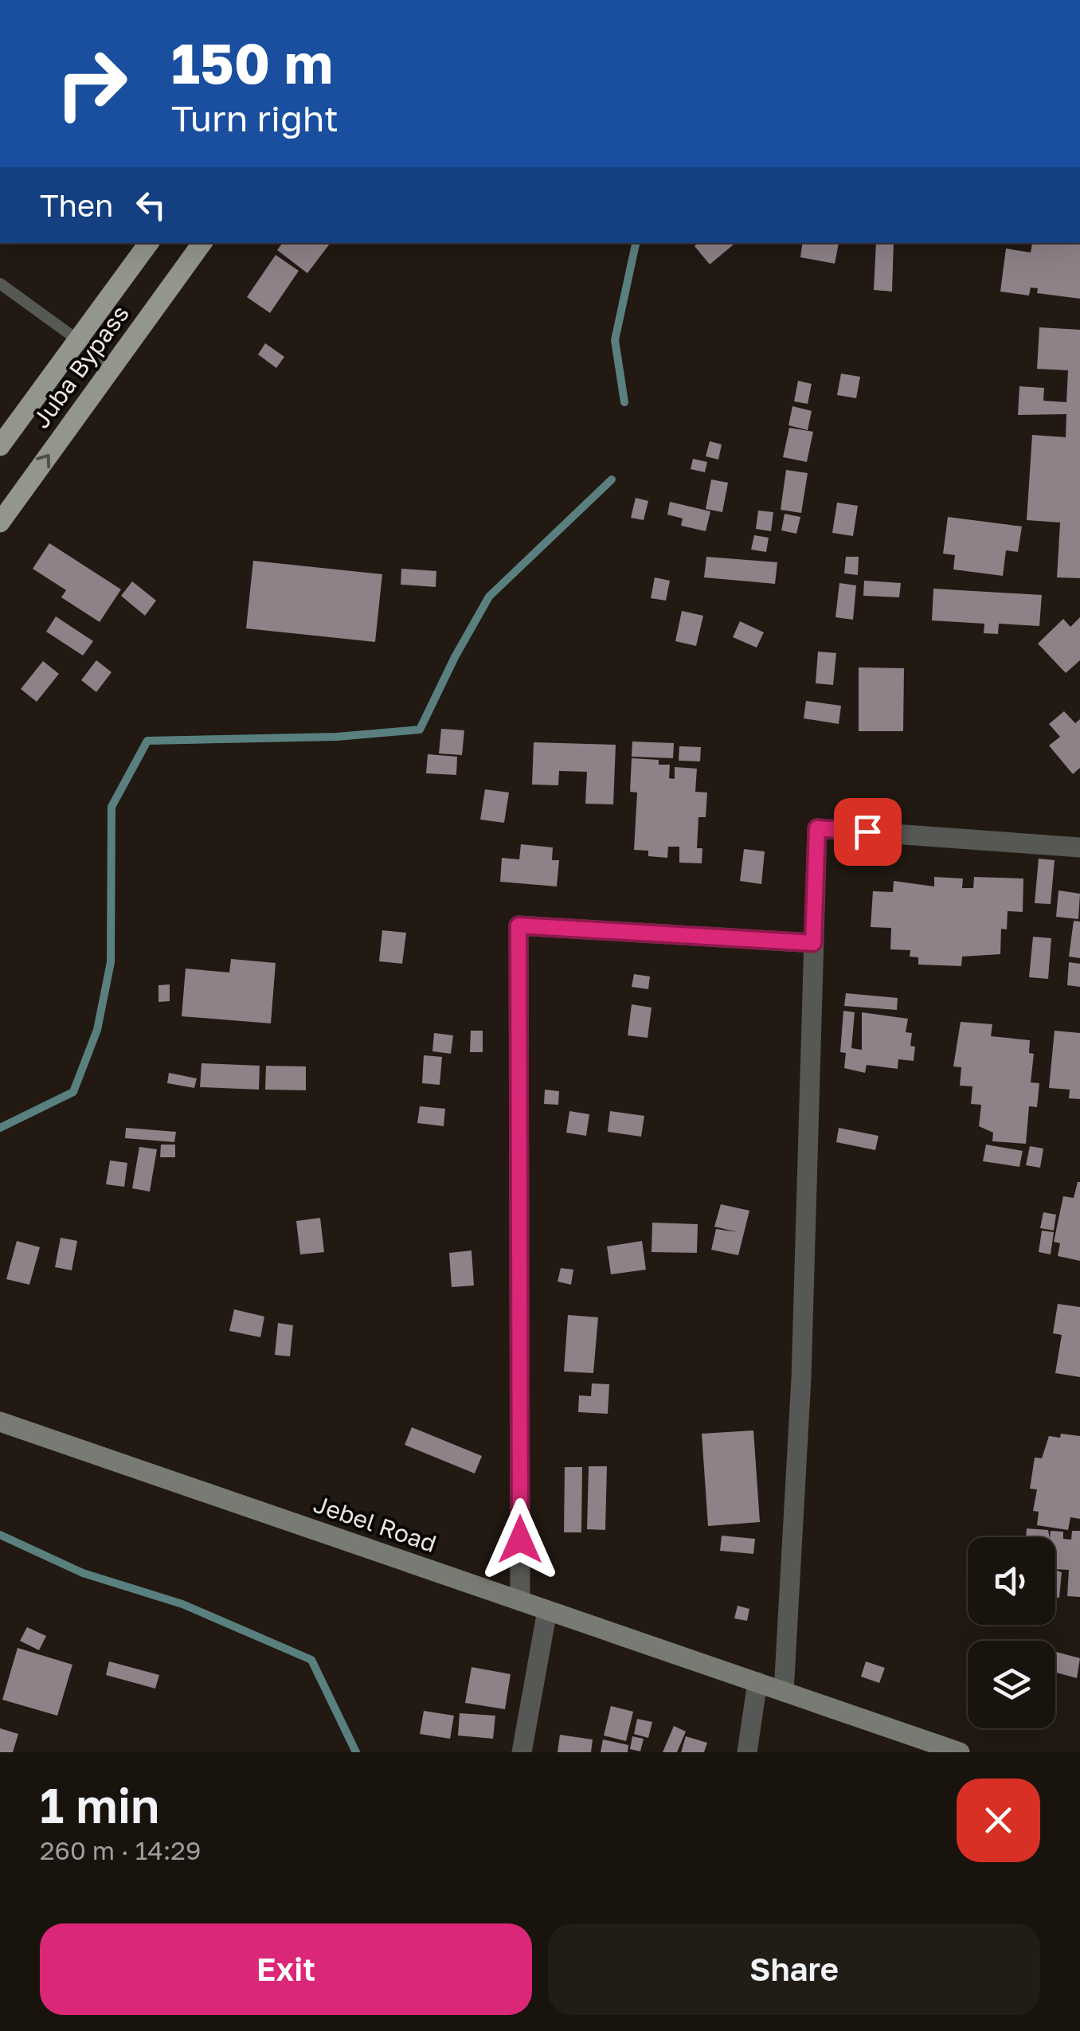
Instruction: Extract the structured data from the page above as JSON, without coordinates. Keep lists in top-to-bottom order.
{
  "streets": {
    "main road": ["Juba Bypass", "Jebel Road"]
  },
  "page": {
    "turn": ["150 m", "Turn right"],
    "then": "Then",
    "heading": ["1 min", "260 m · 14:29"],
    "buttons": ["Exit", "Share"]
  }
}
